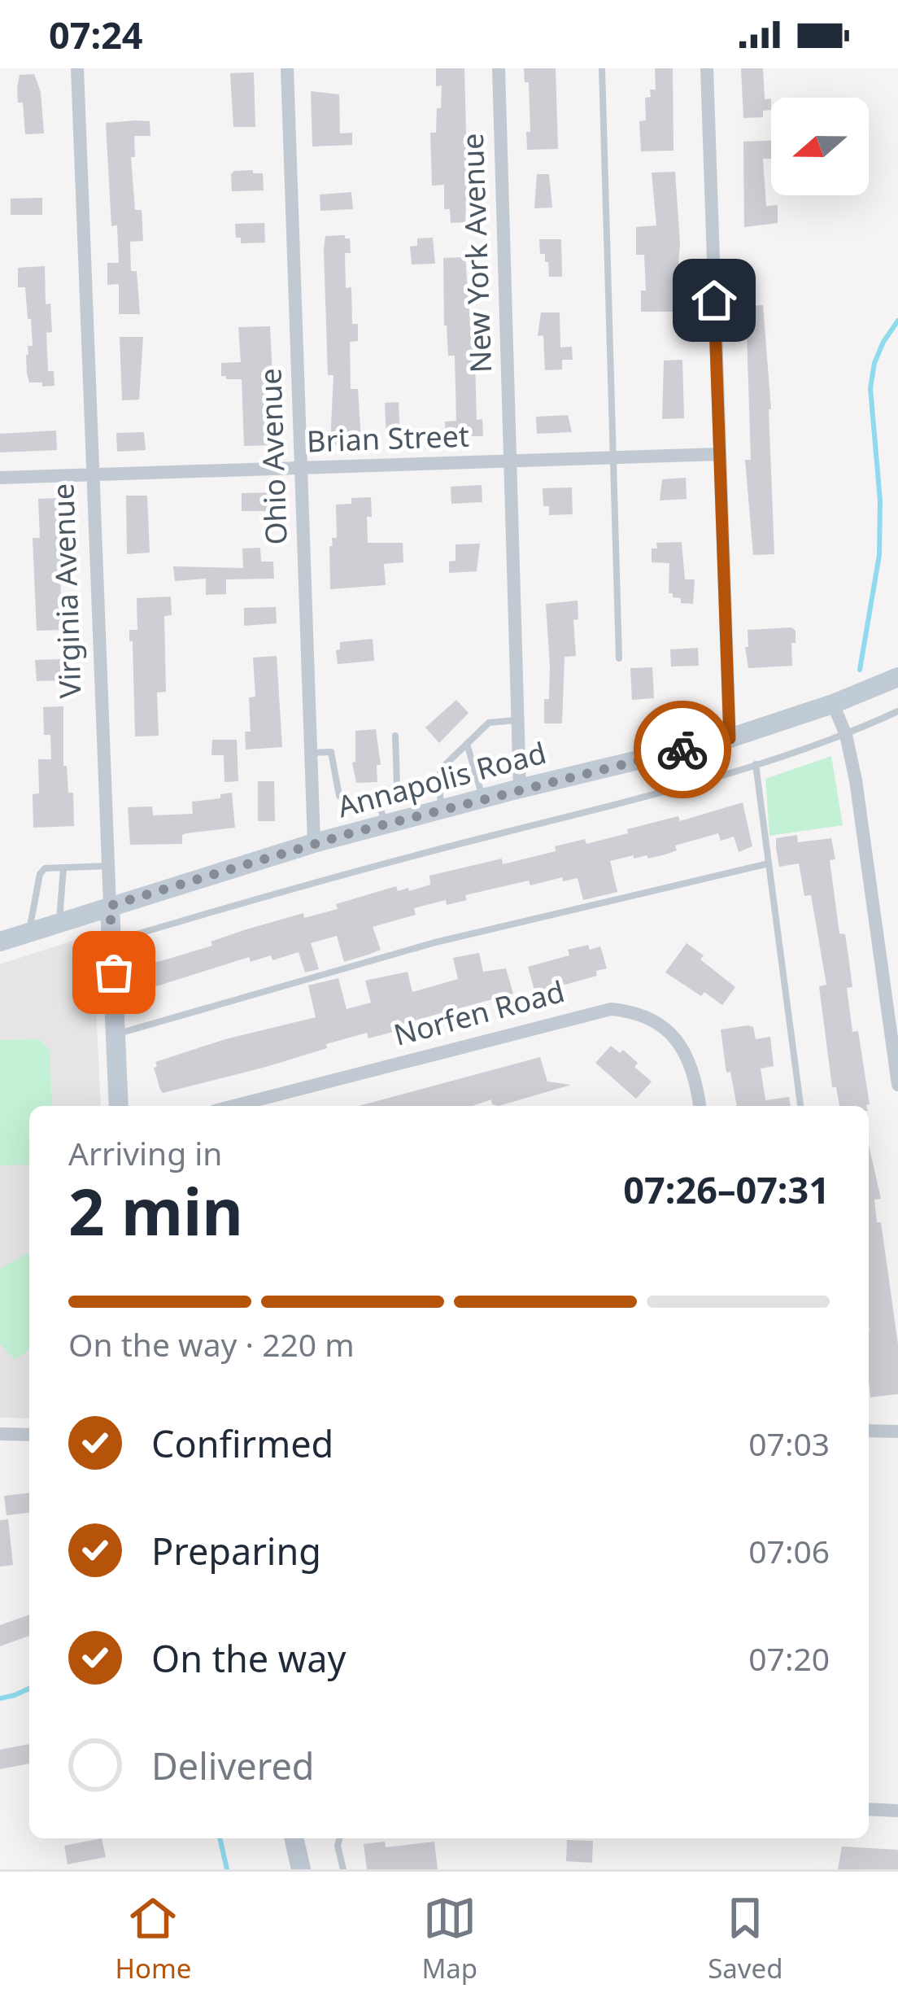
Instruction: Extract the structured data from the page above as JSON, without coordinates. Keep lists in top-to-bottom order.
{
  "streets": {
    "main road": ["Virginia Avenue", "Annapolis Road"],
    "street": [
      "New York Avenue",
      "Brian Street",
      "Ohio Avenue",
      "Norfen Road"
    ]
  },
  "crossings": [
    ["New York Avenue", "Brian Street"],
    ["New York Avenue", "Annapolis Road"],
    ["Brian Street", "Ohio Avenue"],
    ["Brian Street", "Virginia Avenue"],
    ["Ohio Avenue", "Annapolis Road"],
    ["Virginia Avenue", "Annapolis Road"]
  ],
  "north": "left",
  "page": {
    "status": "07:24",
    "heading": ["2 min", "Arriving in", "07:26–07:31"],
    "bar": "On the way · 220 m",
    "list": [
      ["Confirmed", "07:03"],
      ["Preparing", "07:06"],
      ["On the way", "07:20"],
      "Delivered"
    ],
    "tabs": ["Home", "Map", "Saved"]
  }
}
